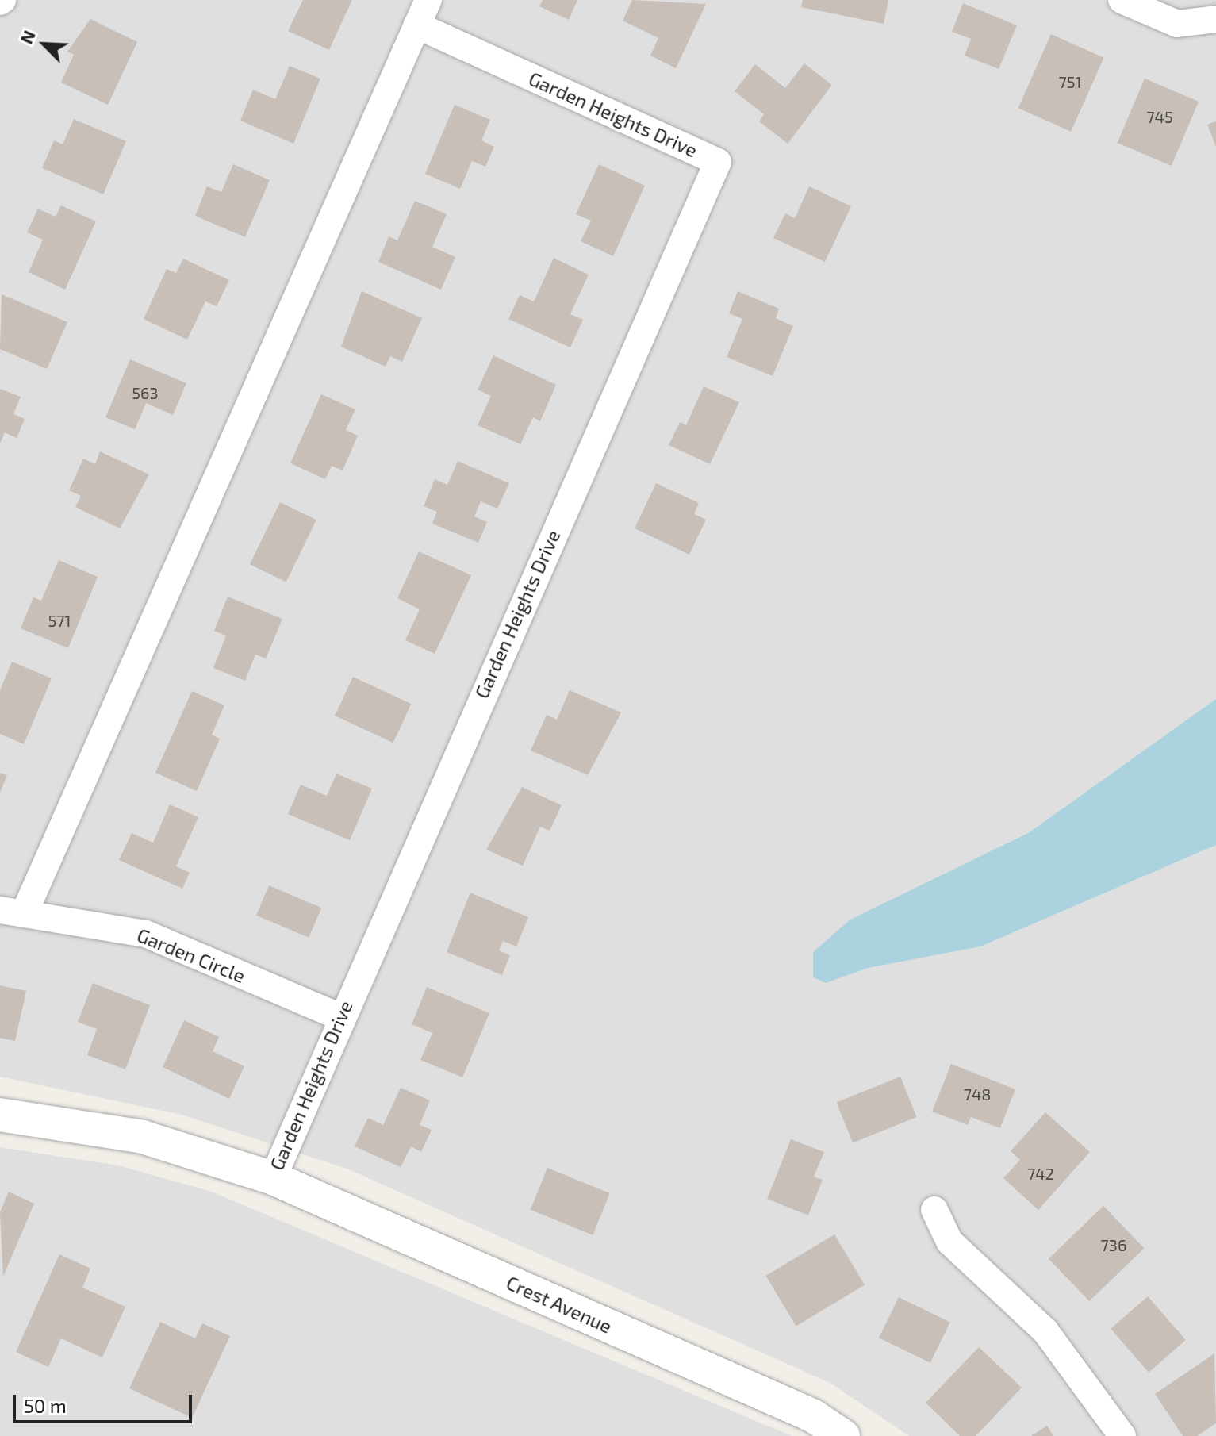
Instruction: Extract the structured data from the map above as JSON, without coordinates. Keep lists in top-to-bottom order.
{
  "streets": {
    "street": ["Garden Heights Drive", "Garden Circle", "Crest Avenue"]
  },
  "crossings": [
    ["Garden Heights Drive", "Garden Circle"],
    ["Garden Heights Drive", "Crest Avenue"]
  ],
  "house_numbers": [
    "751",
    "745",
    "563",
    "571",
    "748",
    "742",
    "736"
  ],
  "scale_bar": "50 m",
  "north": "top left"
}
